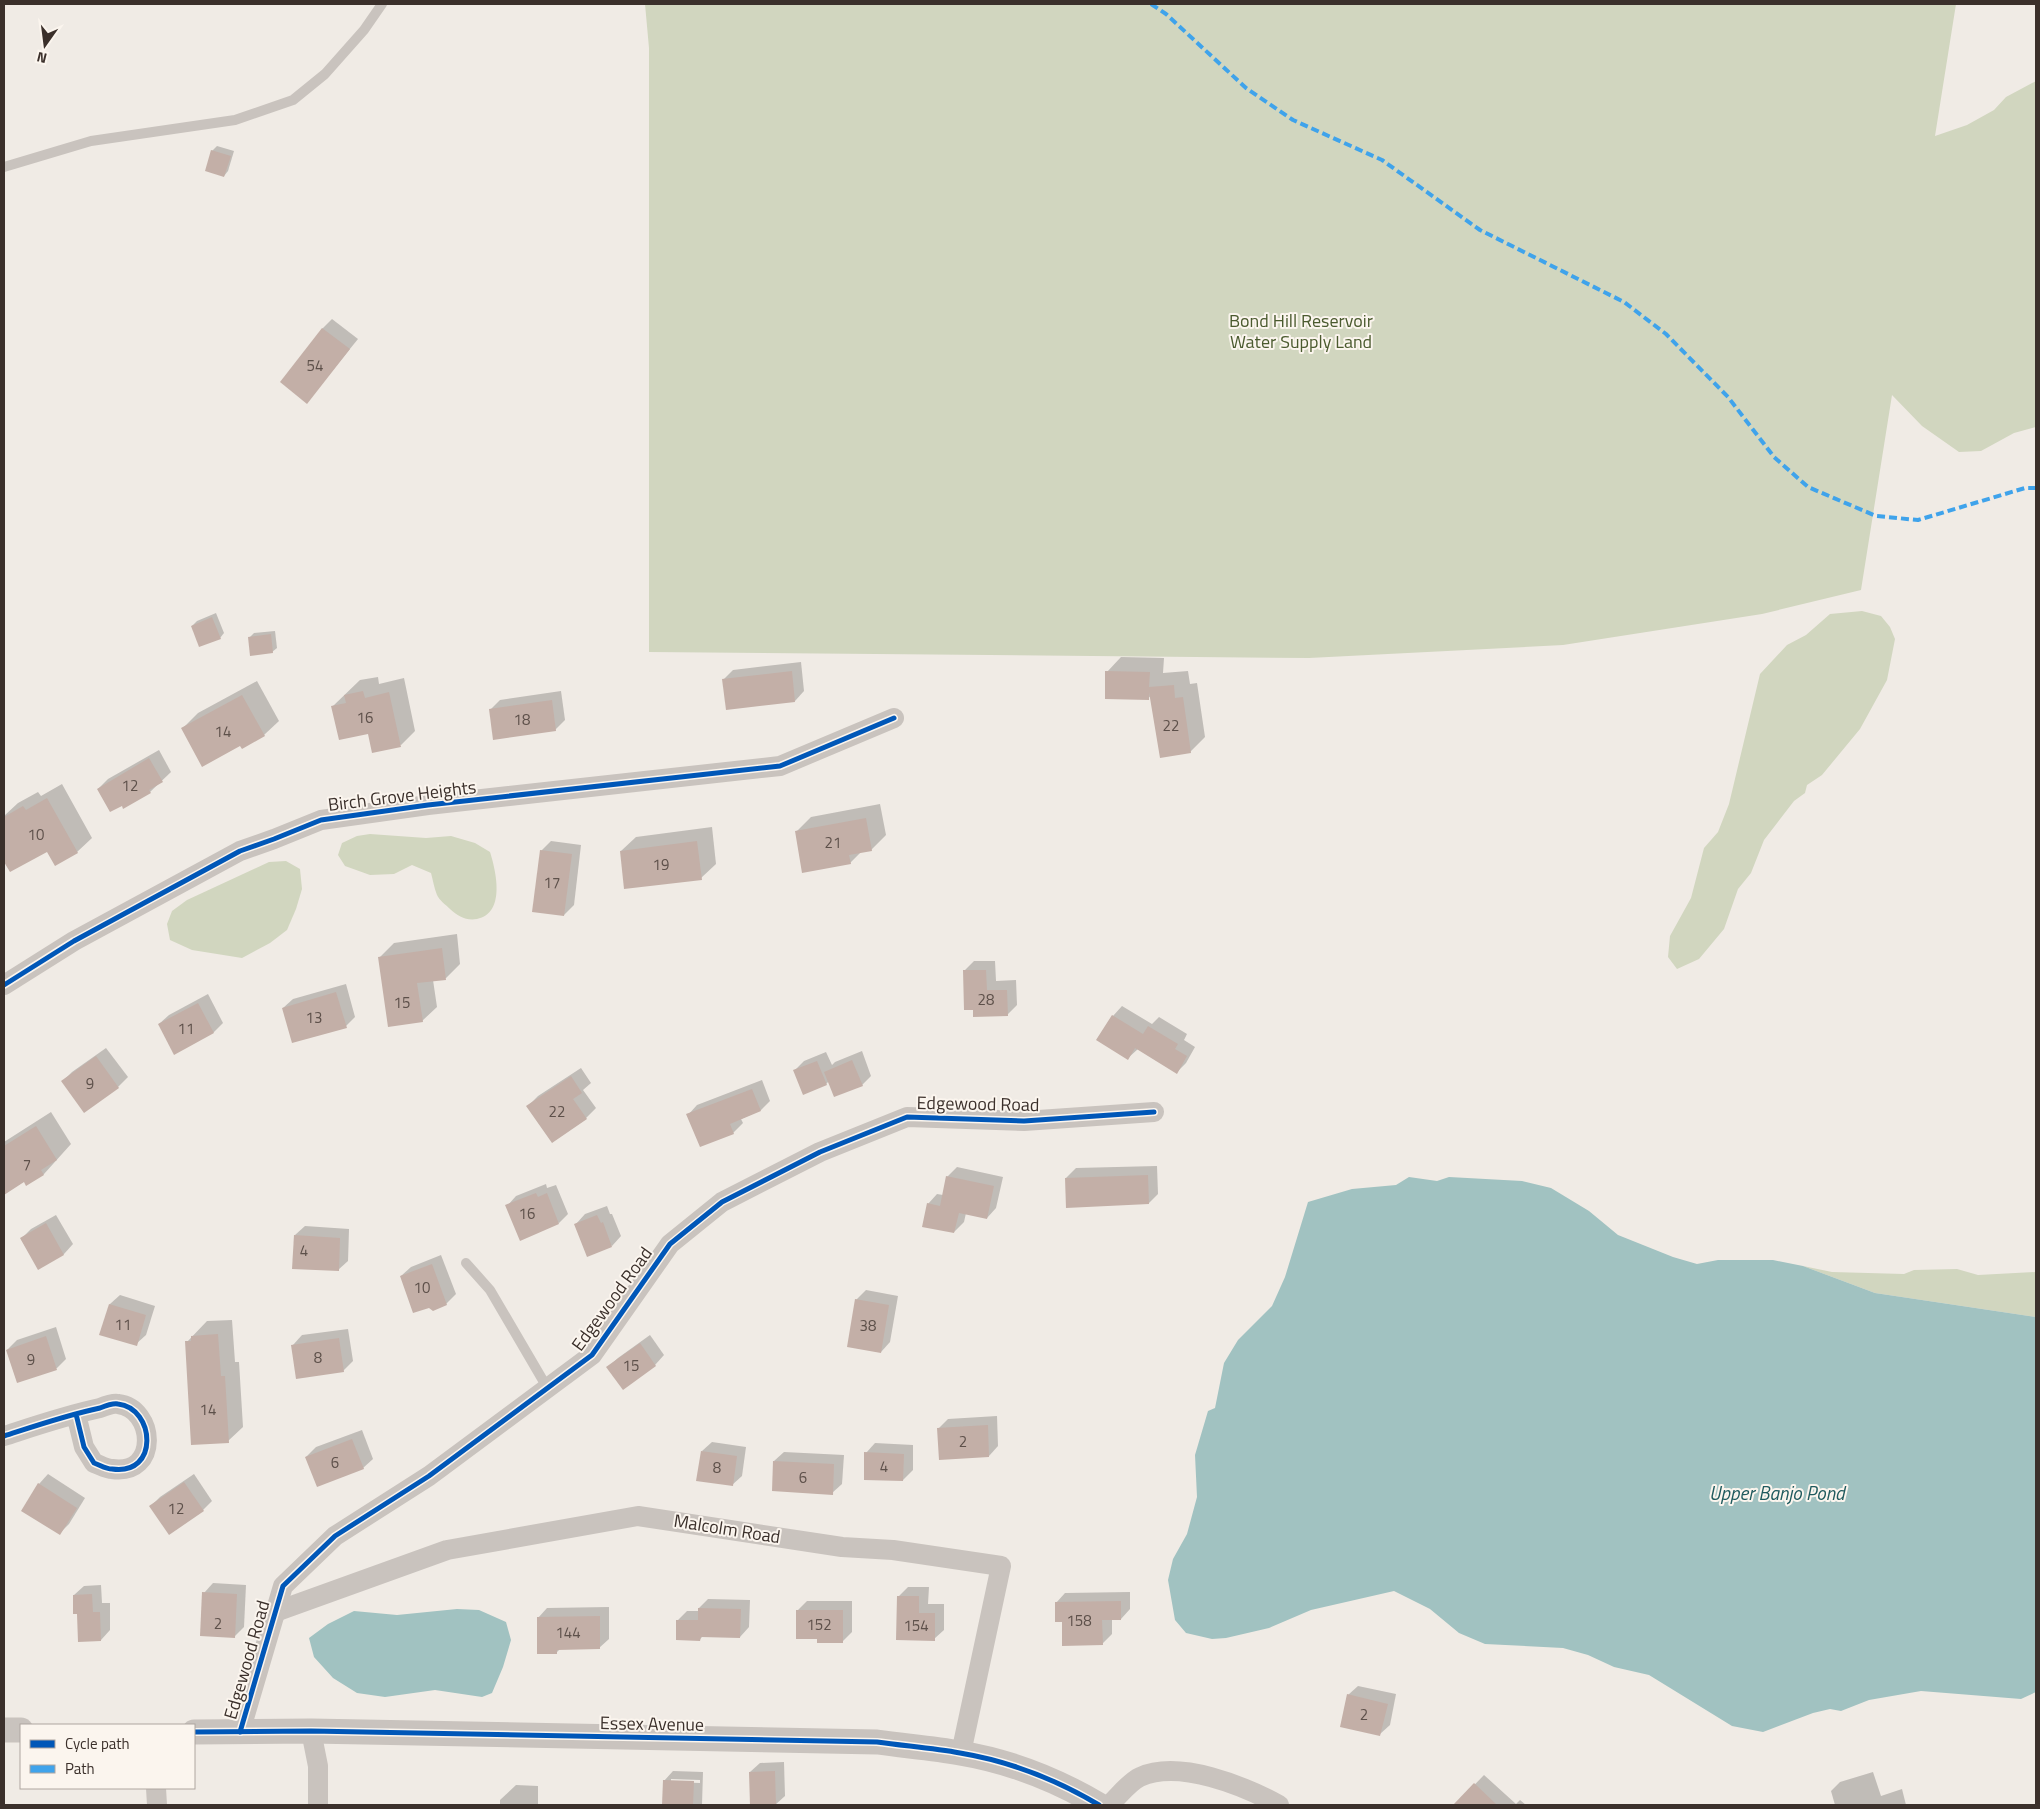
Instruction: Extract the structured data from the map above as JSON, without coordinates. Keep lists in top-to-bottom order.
{
  "streets": {
    "street": [
      "Birch Grove Heights",
      "Edgewood Road",
      "Malcolm Road",
      "Essex Avenue"
    ]
  },
  "crossings": [
    ["Edgewood Road", "Malcolm Road"],
    ["Edgewood Road", "Essex Avenue"],
    ["Malcolm Road", "Essex Avenue"]
  ],
  "water": ["Upper Banjo Pond"],
  "parks": ["Bond Hill Reservoir Water Supply Land"],
  "house_numbers": [
    "54",
    "16",
    "18",
    "22",
    "14",
    "12",
    "10",
    "21",
    "19",
    "17",
    "28",
    "15",
    "13",
    "11",
    "9",
    "22",
    "7",
    "16",
    "4",
    "10",
    "11",
    "38",
    "8",
    "9",
    "15",
    "14",
    "2",
    "6",
    "4",
    "8",
    "6",
    "12",
    "158",
    "2",
    "152",
    "154",
    "144",
    "2"
  ],
  "legend": ["Cycle path", "Path"],
  "north": "bottom"
}
